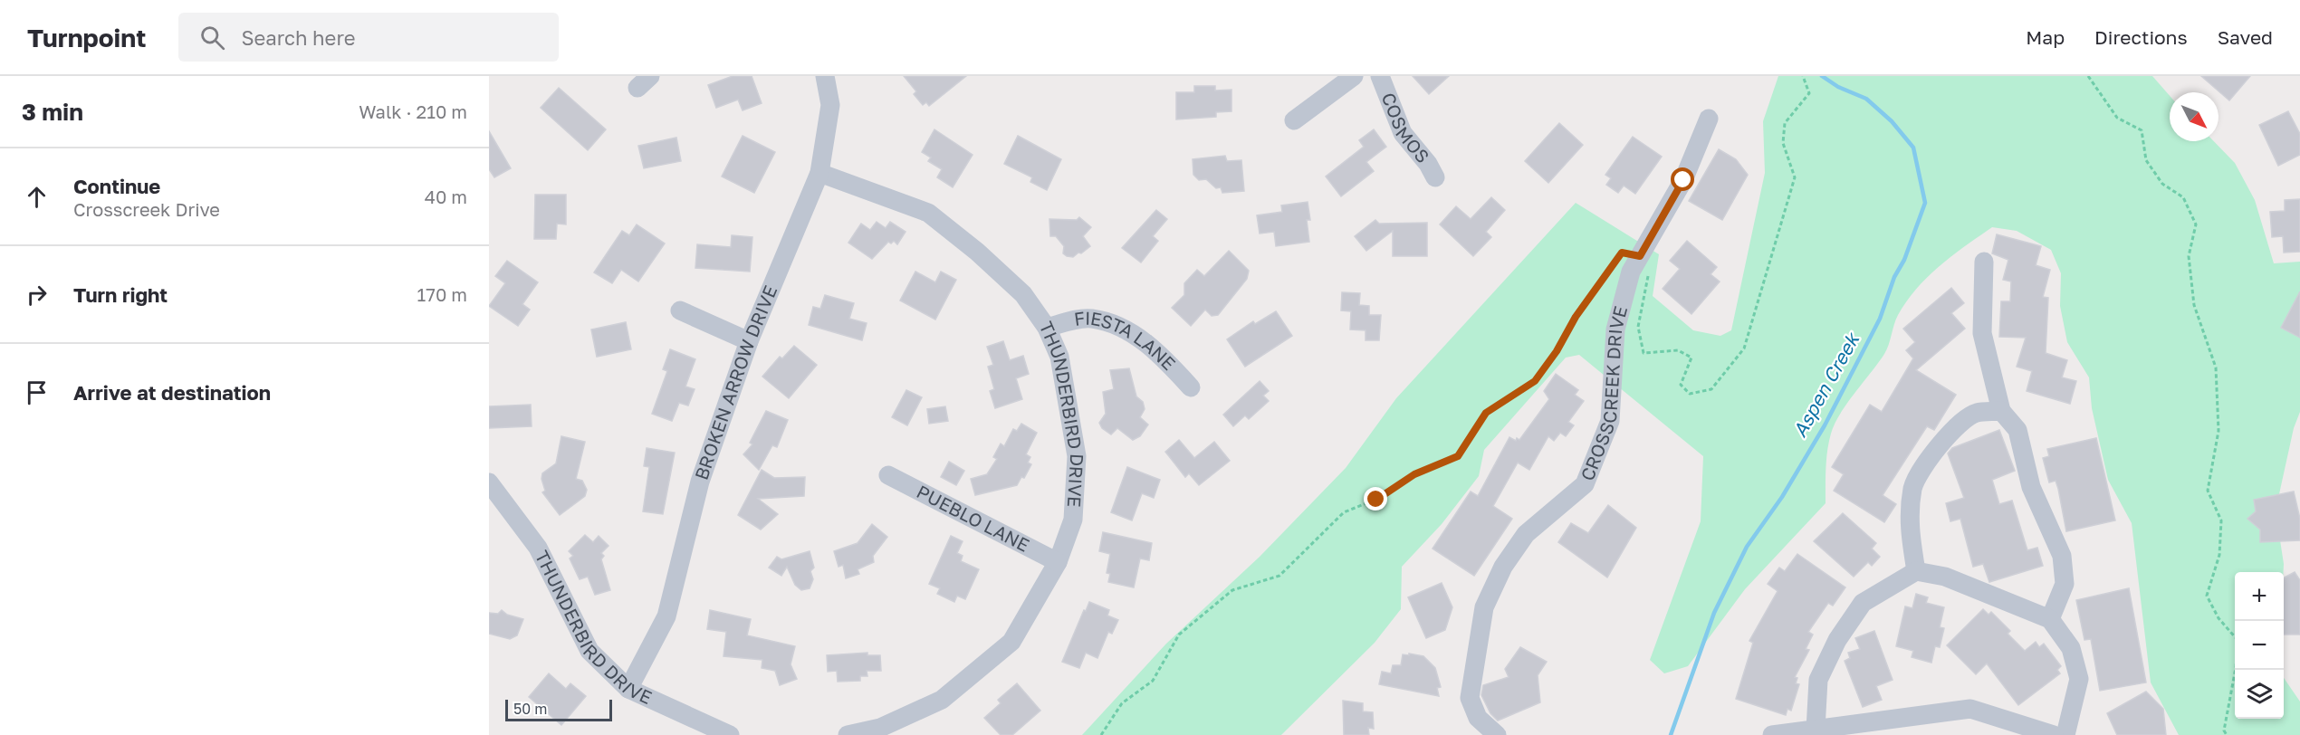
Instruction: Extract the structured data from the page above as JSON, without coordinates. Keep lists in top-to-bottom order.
{
  "streets": {
    "street": [
      "COSMOS",
      "FIESTA LANE",
      "BROKEN ARROW DRIVE",
      "CROSSCREEK DRIVE",
      "THUNDERBIRD DRIVE",
      "PUEBLO LANE"
    ]
  },
  "crossings": [
    ["FIESTA LANE", "THUNDERBIRD DRIVE"],
    ["BROKEN ARROW DRIVE", "THUNDERBIRD DRIVE"],
    ["THUNDERBIRD DRIVE", "PUEBLO LANE"]
  ],
  "water": ["Aspen Creek"],
  "scale_bar": "50 m",
  "north": "bottom right",
  "page": {
    "header": "Turnpoint",
    "search": "Search here",
    "nav": ["Map", "Directions", "Saved"],
    "heading": ["3 min", "Walk · 210 m"],
    "list": [
      ["Continue", "Crosscreek Drive", "40 m"],
      ["Turn right", "170 m"],
      "Arrive at destination"
    ],
    "map_buttons": ["+", "−"],
    "scale": "50 m"
  }
}
